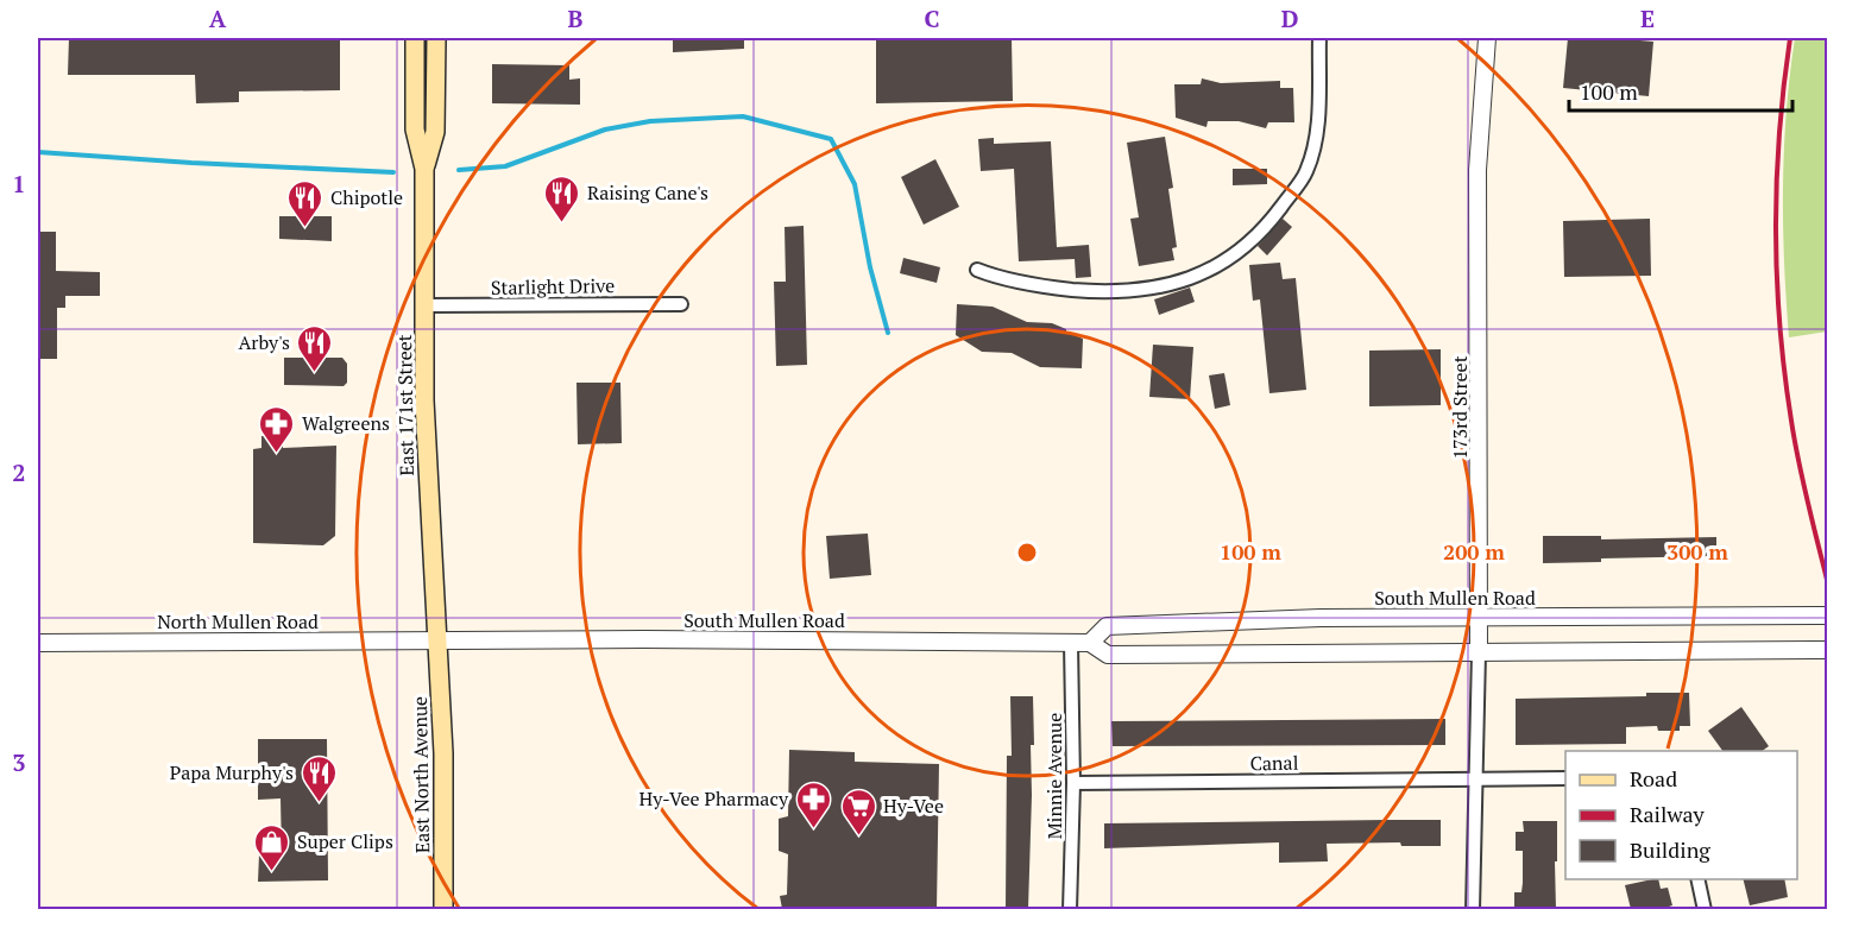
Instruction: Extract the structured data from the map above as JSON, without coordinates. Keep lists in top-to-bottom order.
{
  "streets": {
    "main road": ["East 171st Street", "East North Avenue"],
    "street": [
      "Starlight Drive",
      "173rd Street",
      "South Mullen Road",
      "North Mullen Road",
      "Canal",
      "Minnie Avenue"
    ]
  },
  "crossings": [
    ["Starlight Drive", "East 171st Street"],
    ["East 171st Street", "South Mullen Road"],
    ["East 171st Street", "North Mullen Road"],
    ["East 171st Street", "East North Avenue"],
    ["173rd Street", "South Mullen Road"],
    ["173rd Street", "Canal"],
    ["South Mullen Road", "North Mullen Road"],
    ["South Mullen Road", "East North Avenue"],
    ["South Mullen Road", "Minnie Avenue"],
    ["North Mullen Road", "East North Avenue"],
    ["Canal", "Minnie Avenue"]
  ],
  "places": {
    "restaurant": [
      "Raising Cane's",
      "Chipotle",
      "Arby's",
      "Papa Murphy's"
    ],
    "pharmacy": ["Walgreens", "Hy-Vee Pharmacy"],
    "supermarket": ["Hy-Vee"],
    "shop": ["Super Clips"]
  },
  "legend": ["Road", "Railway", "Building"],
  "scale_bar": "100 m",
  "grid": {
    "columns": [
      "A",
      "B",
      "C",
      "D",
      "E"
    ],
    "rows": ["1", "2", "3"]
  },
  "rings": ["100 m", "200 m", "300 m"]
}
